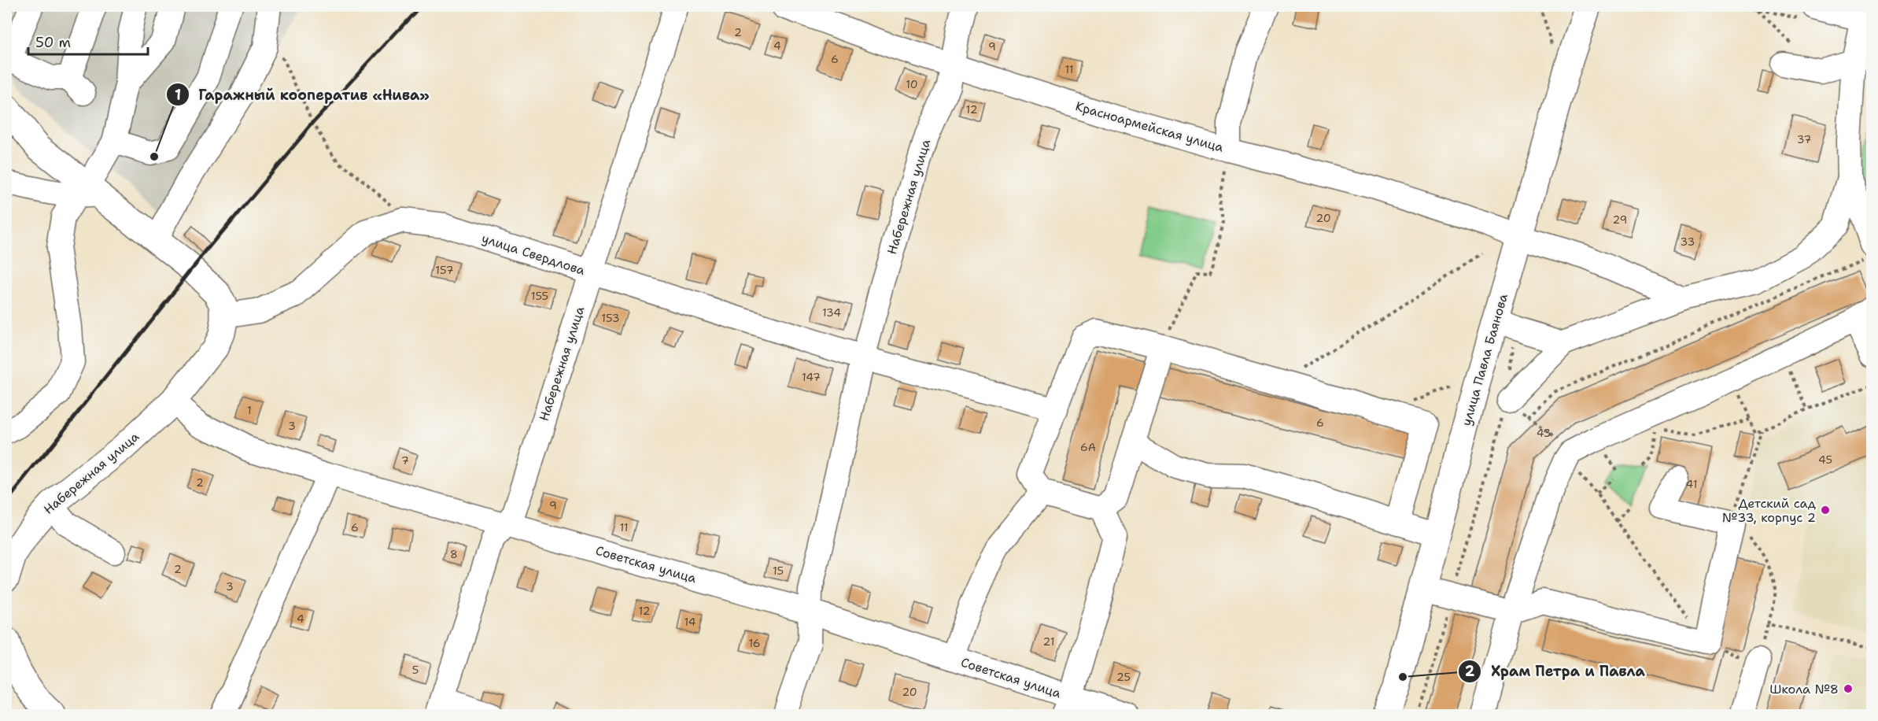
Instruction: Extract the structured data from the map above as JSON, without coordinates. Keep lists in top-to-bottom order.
{
  "streets": {
    "main road": ["Набережная улица", "улица Павла Баянова"],
    "street": ["Красноармейская улица", "улица Свердлова", "Советская улица"]
  },
  "crossings": [
    ["Красноармейская улица", "Набережная улица"],
    ["Красноармейская улица", "улица Павла Баянова"],
    ["Набережная улица", "улица Свердлова"],
    ["Набережная улица", "Советская улица"]
  ],
  "places": [
    "Гаражный кооператив «Нива»",
    "Детский сад №33, корпус 2",
    "Храм Петра и Павла",
    "Школа №8"
  ],
  "house_numbers": [
    "2",
    "4",
    "9",
    "6",
    "11",
    "10",
    "12",
    "37",
    "20",
    "29",
    "33",
    "157",
    "155",
    "134",
    "153",
    "147",
    "1",
    "6",
    "3",
    "43",
    "6А",
    "45",
    "7",
    "2",
    "41",
    "9",
    "6",
    "11",
    "8",
    "2",
    "15",
    "3",
    "12",
    "4",
    "14",
    "21",
    "16",
    "5",
    "25",
    "20"
  ],
  "scale_bar": "50 m"
}
